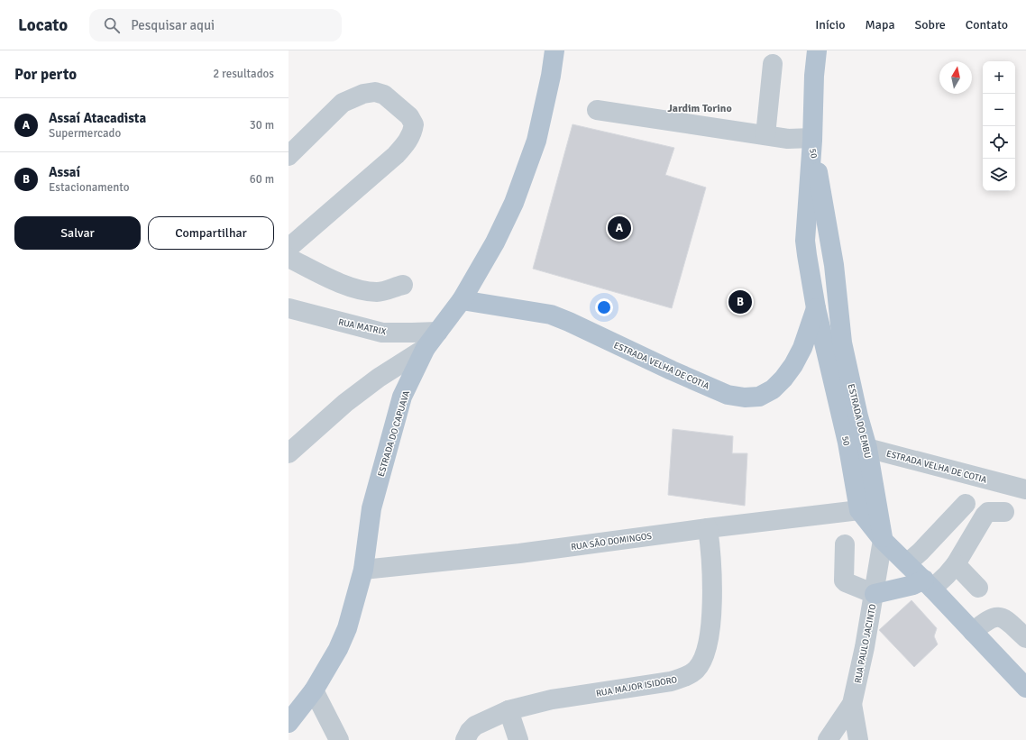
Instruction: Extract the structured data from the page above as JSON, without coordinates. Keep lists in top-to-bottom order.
{
  "streets": {
    "main road": [
      "50",
      "ESTRADA VELHA DE COTIA",
      "ESTRADA DO EMBU",
      "ESTRADA DO CAPUAVA"
    ],
    "street": [
      "RUA MATRIX",
      "RUA SÃO DOMINGOS",
      "RUA PAULO JACINTO",
      "RUA MAJOR ISIDORO"
    ]
  },
  "crossings": [
    ["50", "ESTRADA VELHA DE COTIA"],
    ["50", "ESTRADA DO EMBU"],
    ["50", "RUA SÃO DOMINGOS"],
    ["RUA MATRIX", "ESTRADA DO CAPUAVA"],
    ["ESTRADA VELHA DE COTIA", "ESTRADA DO EMBU"],
    ["ESTRADA VELHA DE COTIA", "ESTRADA DO CAPUAVA"],
    ["ESTRADA DO EMBU", "RUA PAULO JACINTO"],
    ["ESTRADA DO CAPUAVA", "RUA SÃO DOMINGOS"],
    ["RUA SÃO DOMINGOS", "RUA MAJOR ISIDORO"]
  ],
  "districts": ["Jardim Torino"],
  "north": "top",
  "page": {
    "header": "Locato",
    "search": "Pesquisar aqui",
    "nav": [
      "Início",
      "Mapa",
      "Sobre",
      "Contato"
    ],
    "heading": ["Por perto", "2 resultados"],
    "map_buttons": ["+", "−"],
    "list": [
      {
        "mark": "A",
        "name": "Assaí Atacadista",
        "note": "Supermercado",
        "value": "30 m"
      },
      {
        "mark": "B",
        "name": "Assaí",
        "note": "Estacionamento",
        "value": "60 m"
      }
    ],
    "buttons": ["Salvar", "Compartilhar"],
    "pins": ["A", "B"]
  }
}
